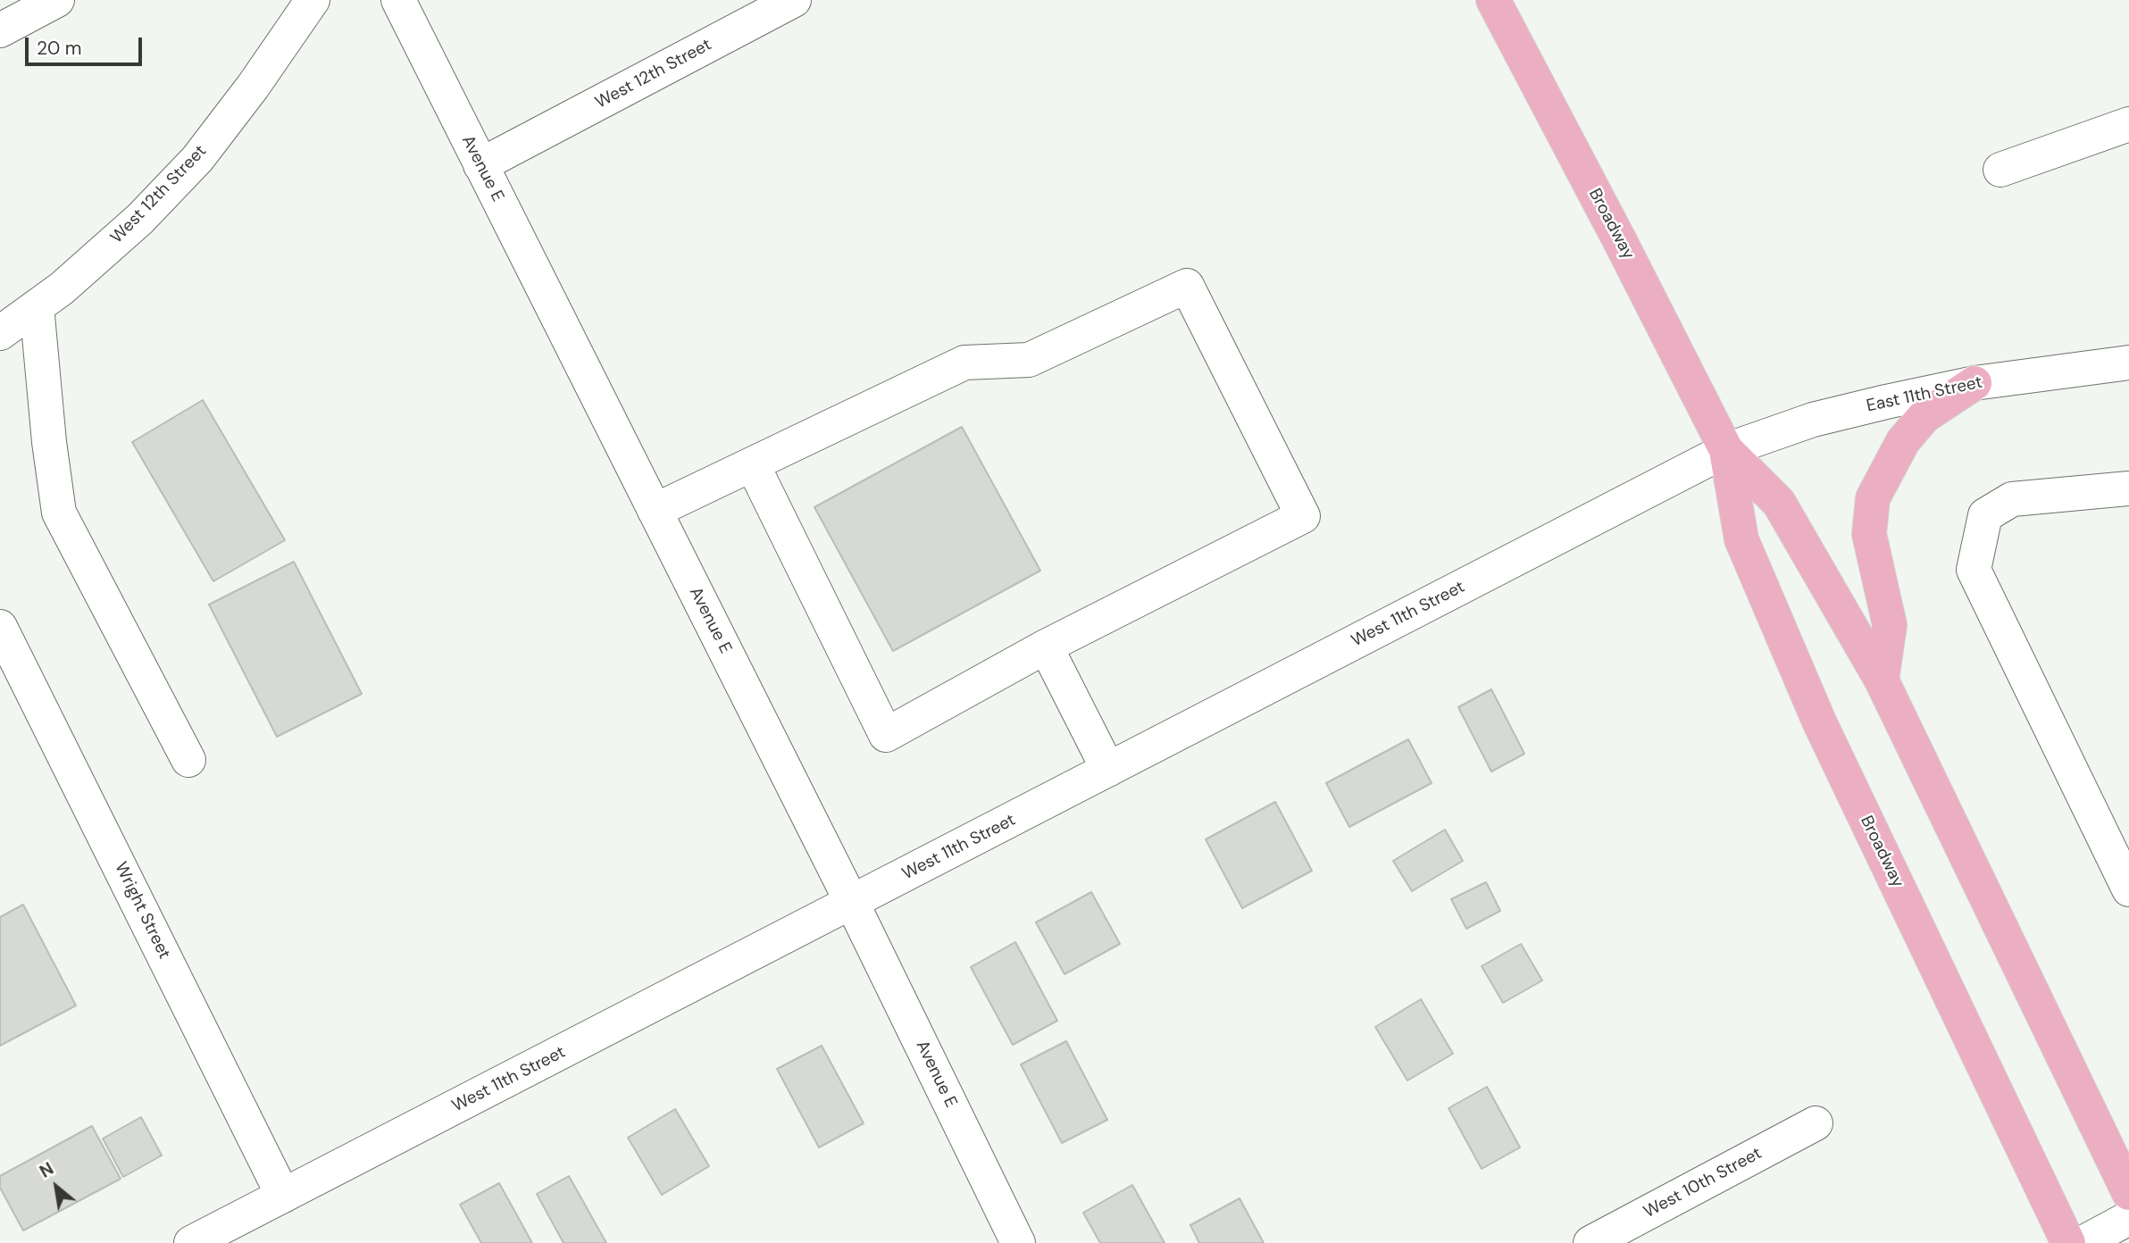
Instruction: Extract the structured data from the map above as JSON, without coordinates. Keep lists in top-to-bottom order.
{
  "streets": {
    "main road": ["Broadway"],
    "street": [
      "West 12th Street",
      "Avenue E",
      "East 11th Street",
      "West 11th Street",
      "Wright Street",
      "West 10th Street"
    ]
  },
  "crossings": [
    ["West 12th Street", "Avenue E"],
    ["Avenue E", "West 11th Street"],
    ["Broadway", "East 11th Street"],
    ["Broadway", "West 11th Street"],
    ["East 11th Street", "West 11th Street"],
    ["West 11th Street", "Wright Street"]
  ],
  "scale_bar": "20 m",
  "north": "top left"
}
